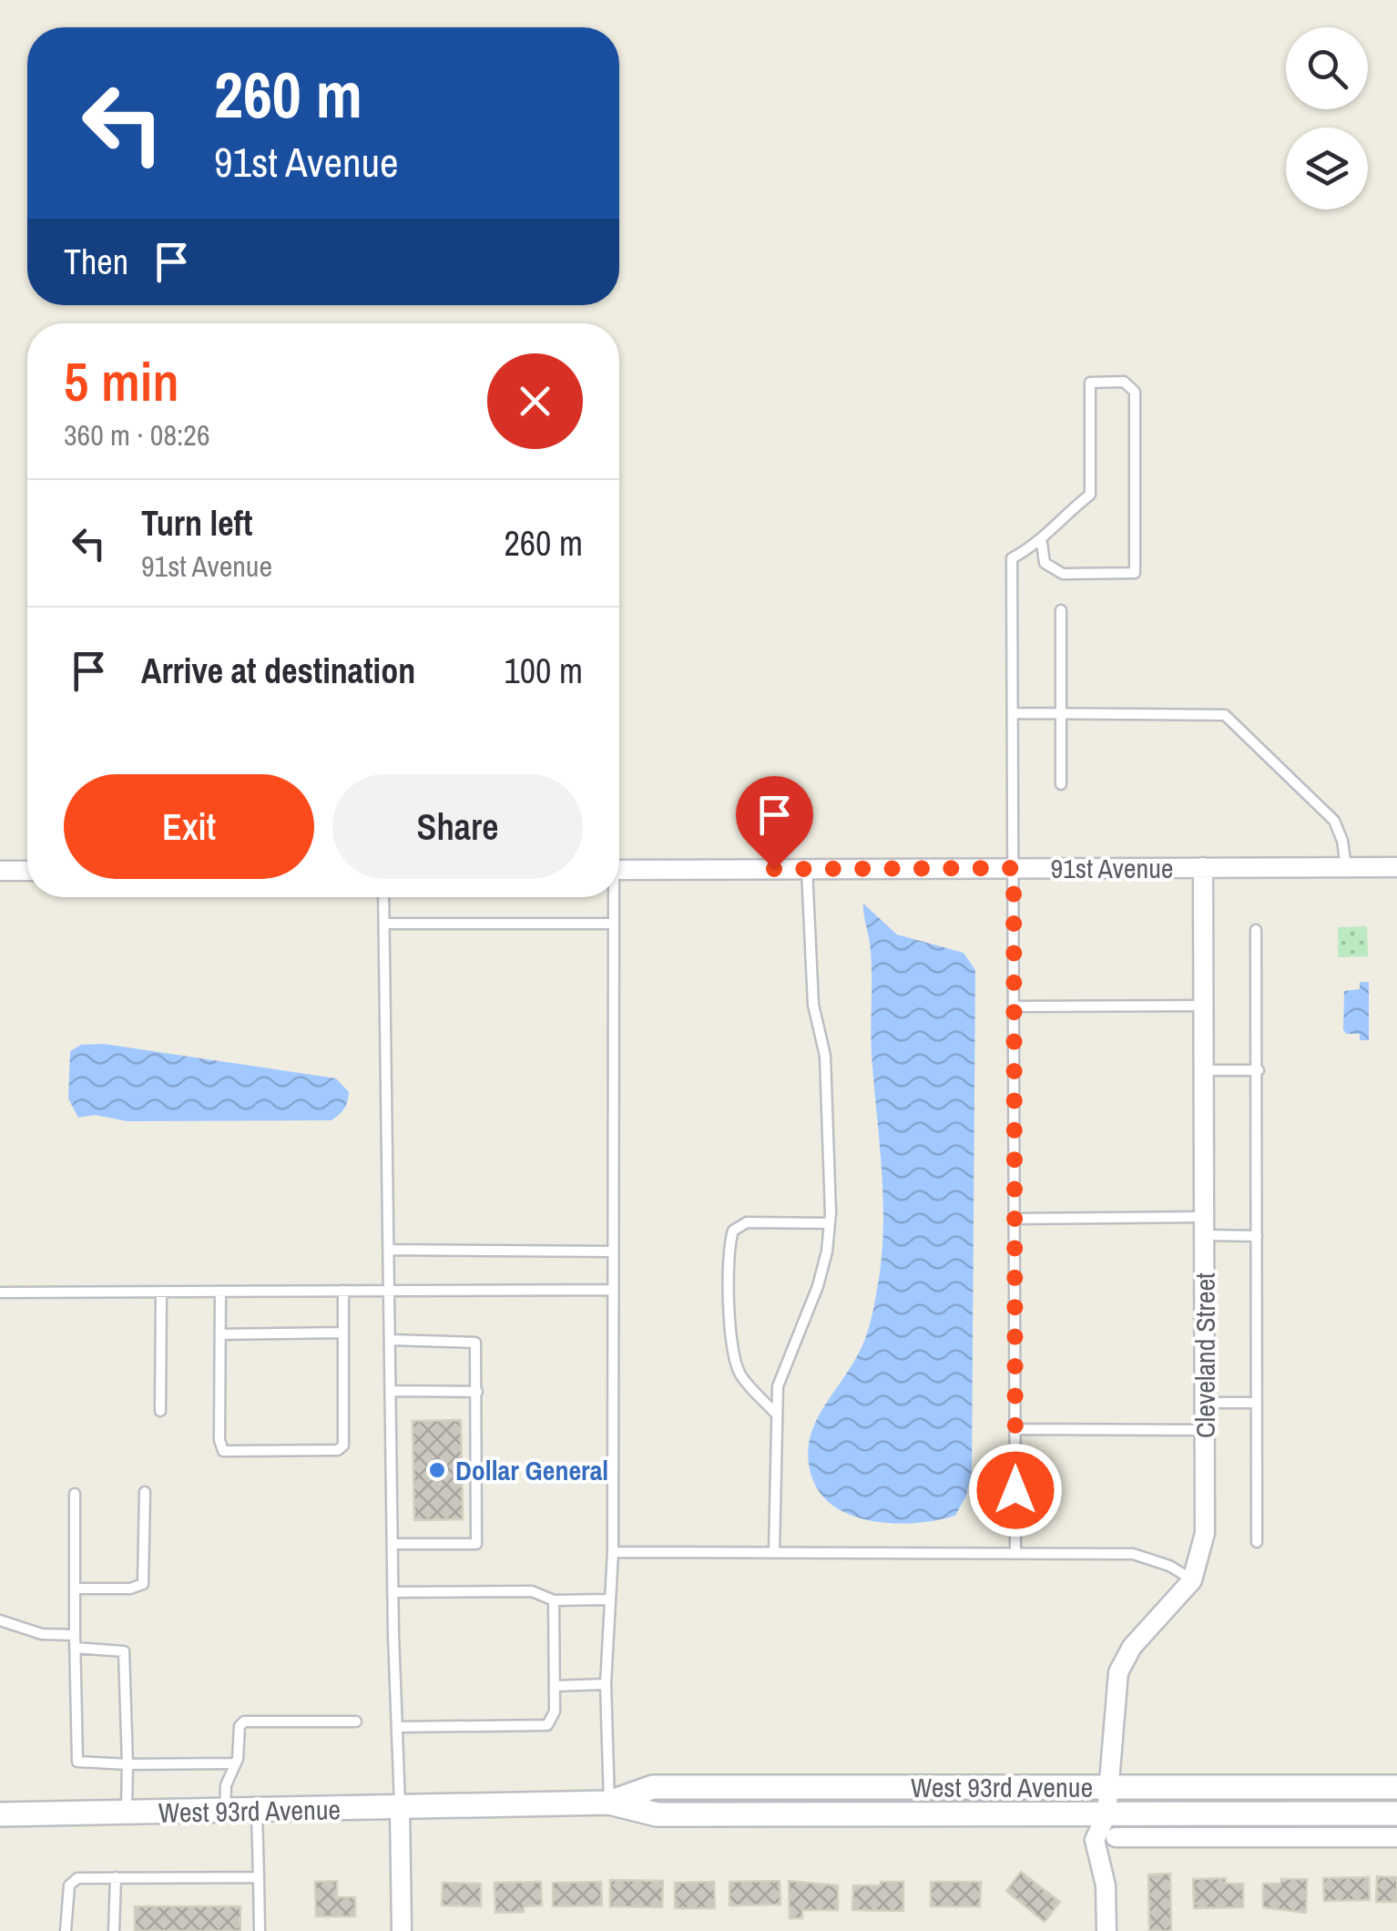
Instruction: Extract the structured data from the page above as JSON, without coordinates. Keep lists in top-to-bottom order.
{
  "streets": {
    "street": ["91st Avenue", "Cleveland Street", "West 93rd Avenue"]
  },
  "crossings": [
    ["91st Avenue", "Cleveland Street"],
    ["Cleveland Street", "West 93rd Avenue"]
  ],
  "places": ["Dollar General"],
  "page": {
    "turn": ["260 m", "91st Avenue"],
    "then": "Then",
    "heading": ["5 min", "360 m · 08:26"],
    "list": [
      {
        "name": "Turn left",
        "note": "91st Avenue",
        "value": "260 m"
      },
      {
        "name": "Arrive at destination",
        "value": "100 m"
      }
    ],
    "buttons": ["Exit", "Share"]
  }
}
